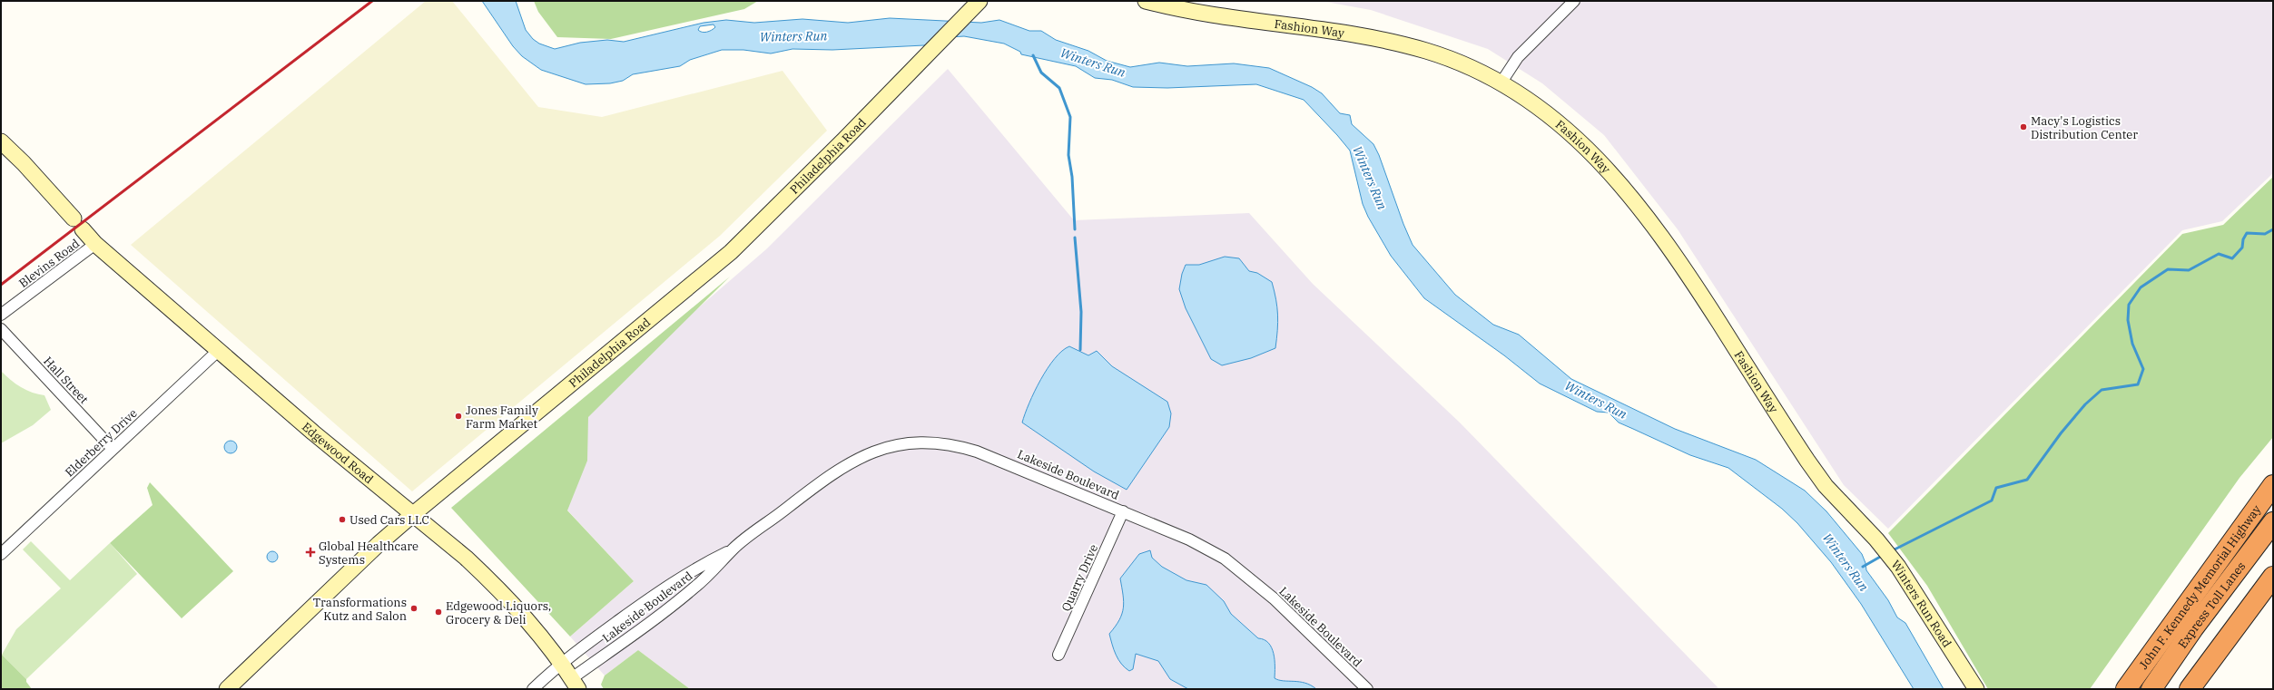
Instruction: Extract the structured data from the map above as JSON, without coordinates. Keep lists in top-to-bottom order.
{
  "streets": {
    "highway": ["John F. Kennedy Memorial Highway", "Express Toll Lanes"],
    "street": [
      "Fashion Way",
      "Philadelphia Road",
      "Blevins Road",
      "Hall Street",
      "Elderberry Drive",
      "Edgewood Road",
      "Lakeside Boulevard",
      "Quarry Drive",
      "Winters Run Road"
    ]
  },
  "crossings": [
    ["Fashion Way", "Winters Run Road"],
    ["Philadelphia Road", "Edgewood Road"],
    ["Blevins Road", "Edgewood Road"],
    ["Hall Street", "Elderberry Drive"],
    ["Elderberry Drive", "Edgewood Road"],
    ["Edgewood Road", "Lakeside Boulevard"],
    ["Lakeside Boulevard", "Quarry Drive"]
  ],
  "water": ["Winters Run"],
  "places": {
    "other": [
      "Macy's Logistics Distribution Center",
      "Jones Family Farm Market",
      "Used Cars LLC",
      "Transformations Kutz and Salon",
      "Edgewood Liquors, Grocery & Deli"
    ],
    "health": ["Global Healthcare Systems"]
  }
}
